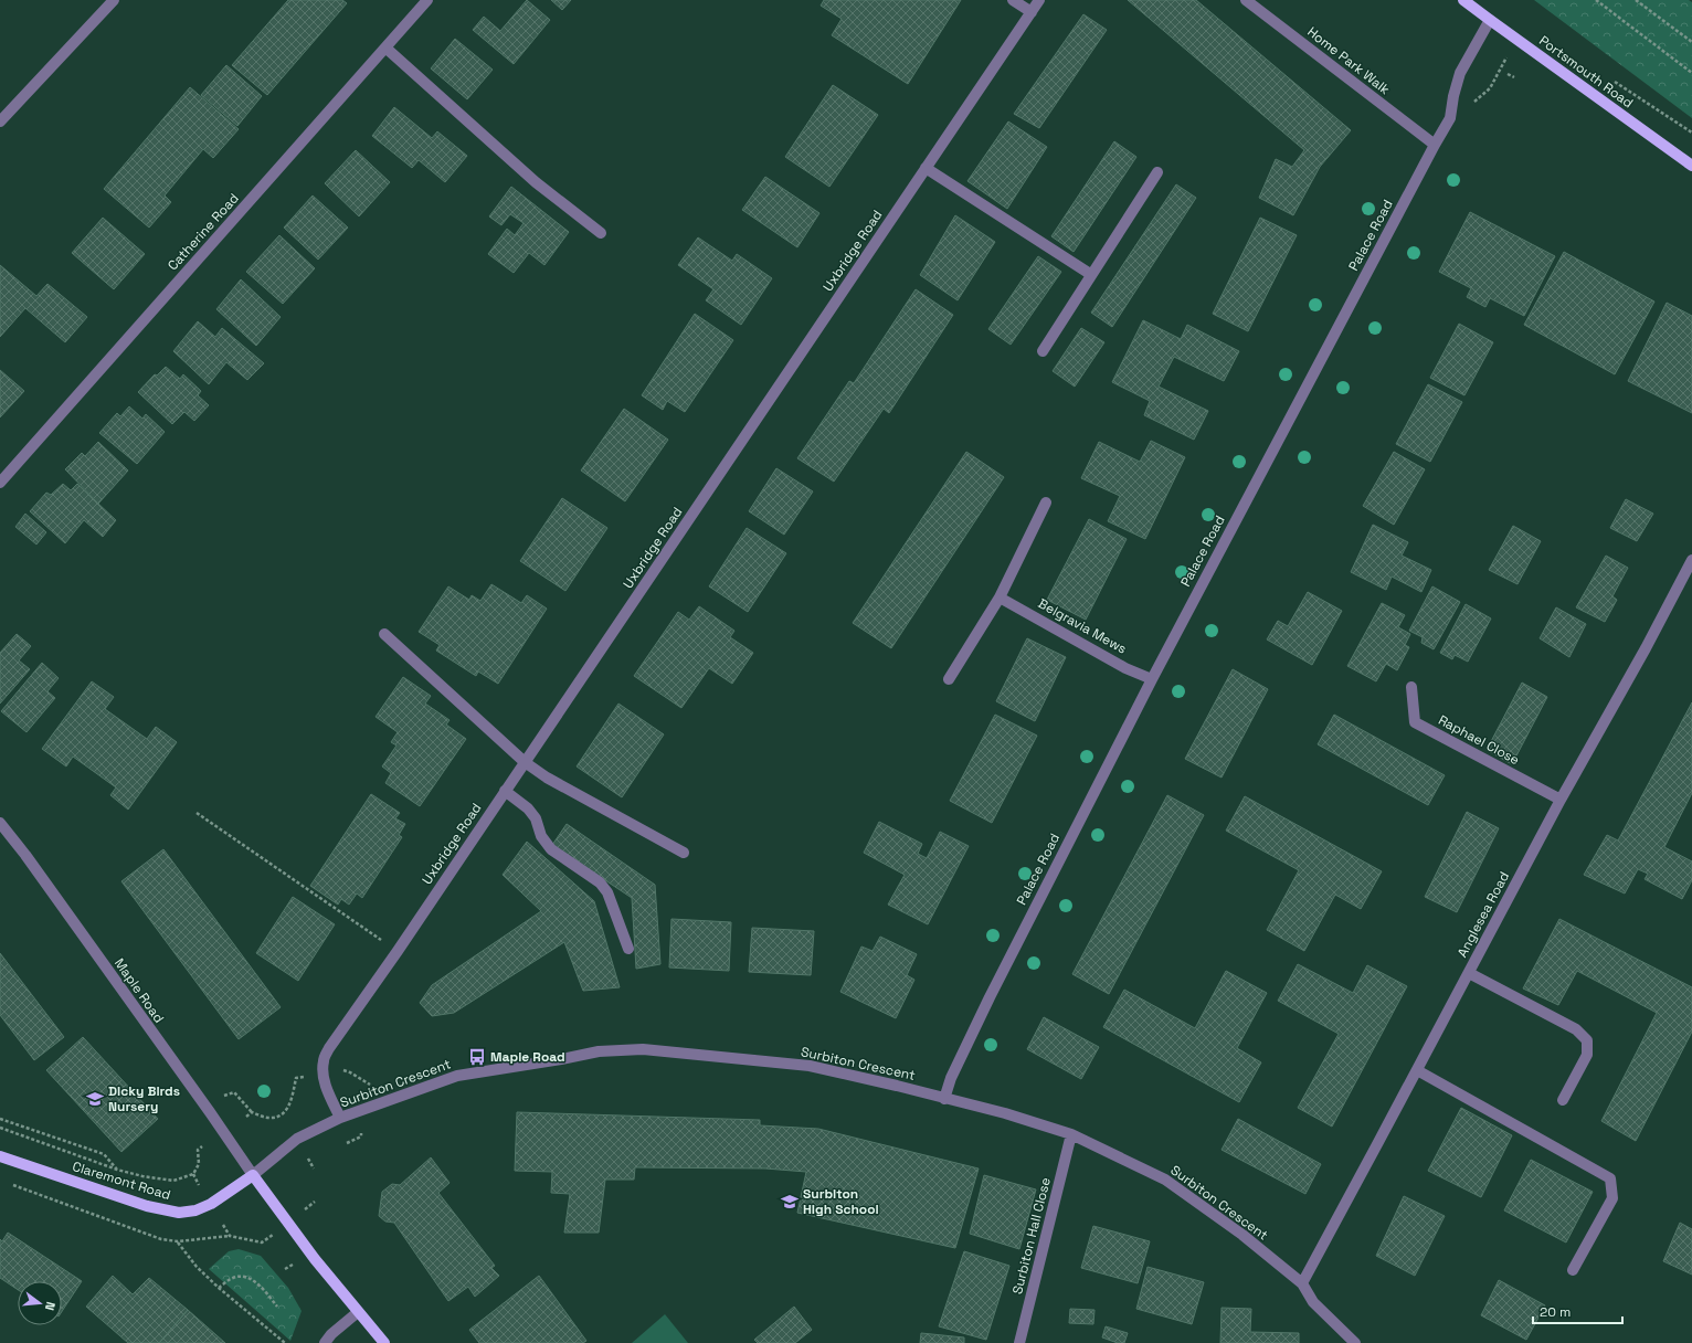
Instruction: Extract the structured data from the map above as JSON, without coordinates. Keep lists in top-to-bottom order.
{
  "streets": {
    "main road": ["Portsmouth Road", "Maple Road", "Claremont Road"],
    "street": [
      "Home Park Walk",
      "Catherine Road",
      "Palace Road",
      "Uxbridge Road",
      "Belgravia Mews",
      "Raphael Close",
      "Anglesea Road",
      "Surbiton Crescent",
      "Surbiton Hall Close"
    ]
  },
  "crossings": [
    ["Home Park Walk", "Palace Road"],
    ["Portsmouth Road", "Palace Road"],
    ["Palace Road", "Belgravia Mews"],
    ["Palace Road", "Surbiton Crescent"],
    ["Uxbridge Road", "Surbiton Crescent"],
    ["Raphael Close", "Anglesea Road"],
    ["Anglesea Road", "Surbiton Crescent"],
    ["Maple Road", "Surbiton Crescent"],
    ["Maple Road", "Claremont Road"],
    ["Surbiton Crescent", "Claremont Road"],
    ["Surbiton Crescent", "Surbiton Hall Close"]
  ],
  "places": {
    "bus stop": ["Maple Road"],
    "school or university": ["Dicky Birds Nursery", "Surbiton High School"]
  },
  "scale_bar": "20 m",
  "north": "right"
}
